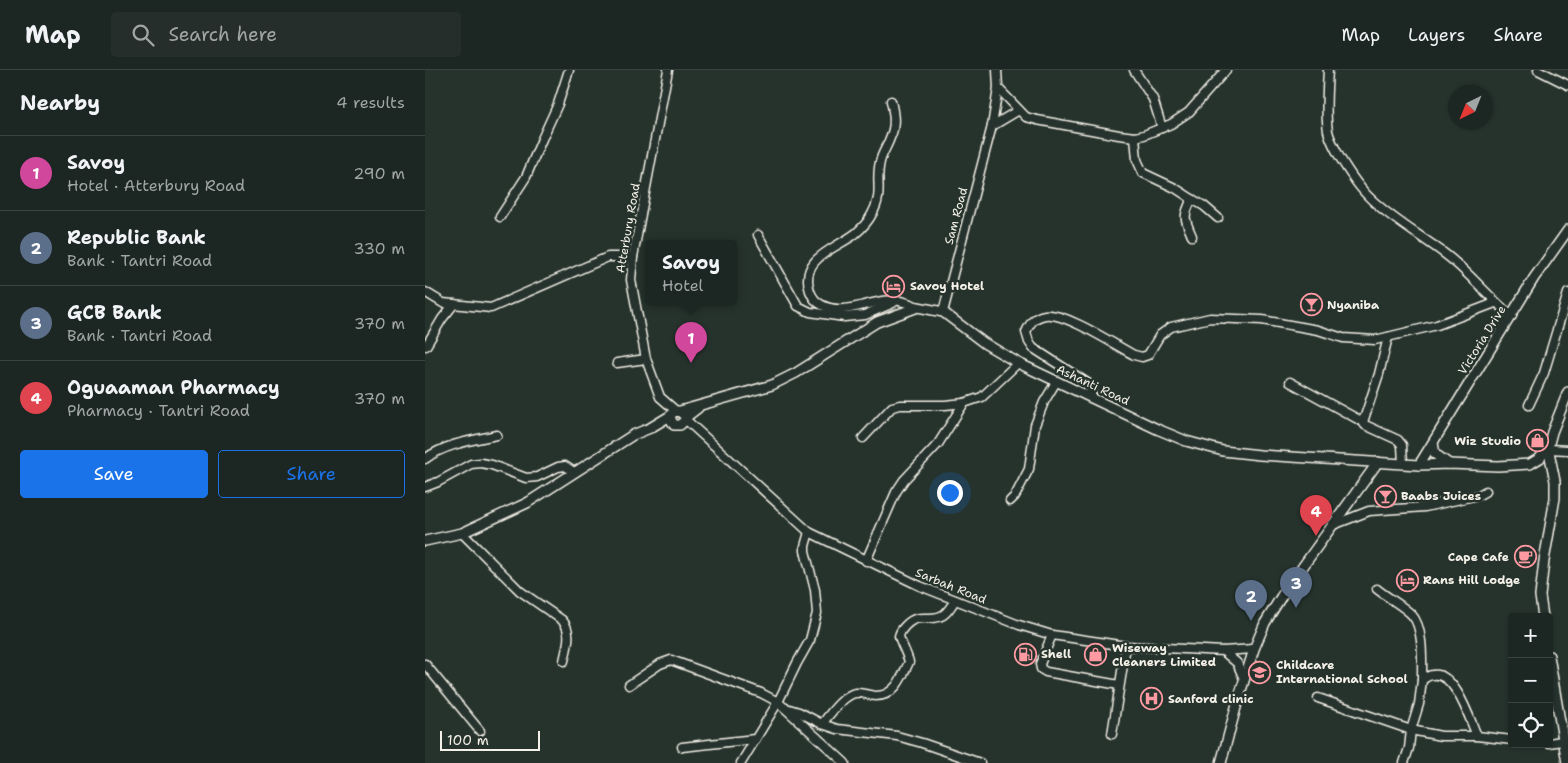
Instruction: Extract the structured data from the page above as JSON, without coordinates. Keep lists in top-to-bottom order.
{
  "streets": {
    "street": [
      "Sam Road",
      "Atterbury Road",
      "Victoria Drive",
      "Ashanti Road",
      "Sarbah Road"
    ]
  },
  "crossings": [
    ["Sam Road", "Ashanti Road"],
    ["Atterbury Road", "Sarbah Road"],
    ["Victoria Drive", "Ashanti Road"]
  ],
  "places": {
    "hotel": ["Savoy Hotel", "Rans Hill Lodge"],
    "bar": ["Nyaniba", "Baabs Juices"],
    "shop": ["Wiz Studio", "Wiseway Cleaners Limited"],
    "cafe": ["Cape Cafe"],
    "fuel station": ["Shell"],
    "school or university": ["Childcare International School"],
    "hospital": ["Sanford clinic"]
  },
  "scale_bar": "100 m",
  "north": "bottom left",
  "page": {
    "header": "Map",
    "search": "Search here",
    "nav": ["Map", "Layers", "Share"],
    "heading": ["Nearby", "4 results"],
    "list": [
      {
        "mark": "1",
        "name": "Savoy",
        "note": "Hotel · Atterbury Road",
        "value": "290 m"
      },
      {
        "mark": "2",
        "name": "Republic Bank",
        "note": "Bank · Tantri Road",
        "value": "330 m"
      },
      {
        "mark": "3",
        "name": "GCB Bank",
        "note": "Bank · Tantri Road",
        "value": "370 m"
      },
      {
        "mark": "4",
        "name": "Oguaaman Pharmacy",
        "note": "Pharmacy · Tantri Road",
        "value": "370 m"
      }
    ],
    "popup": ["Savoy", "Hotel"],
    "pins": [
      "1",
      "4",
      "3",
      "2"
    ],
    "buttons": ["Save", "Share"],
    "map_buttons": ["+", "−"],
    "scale": "100 m"
  }
}
